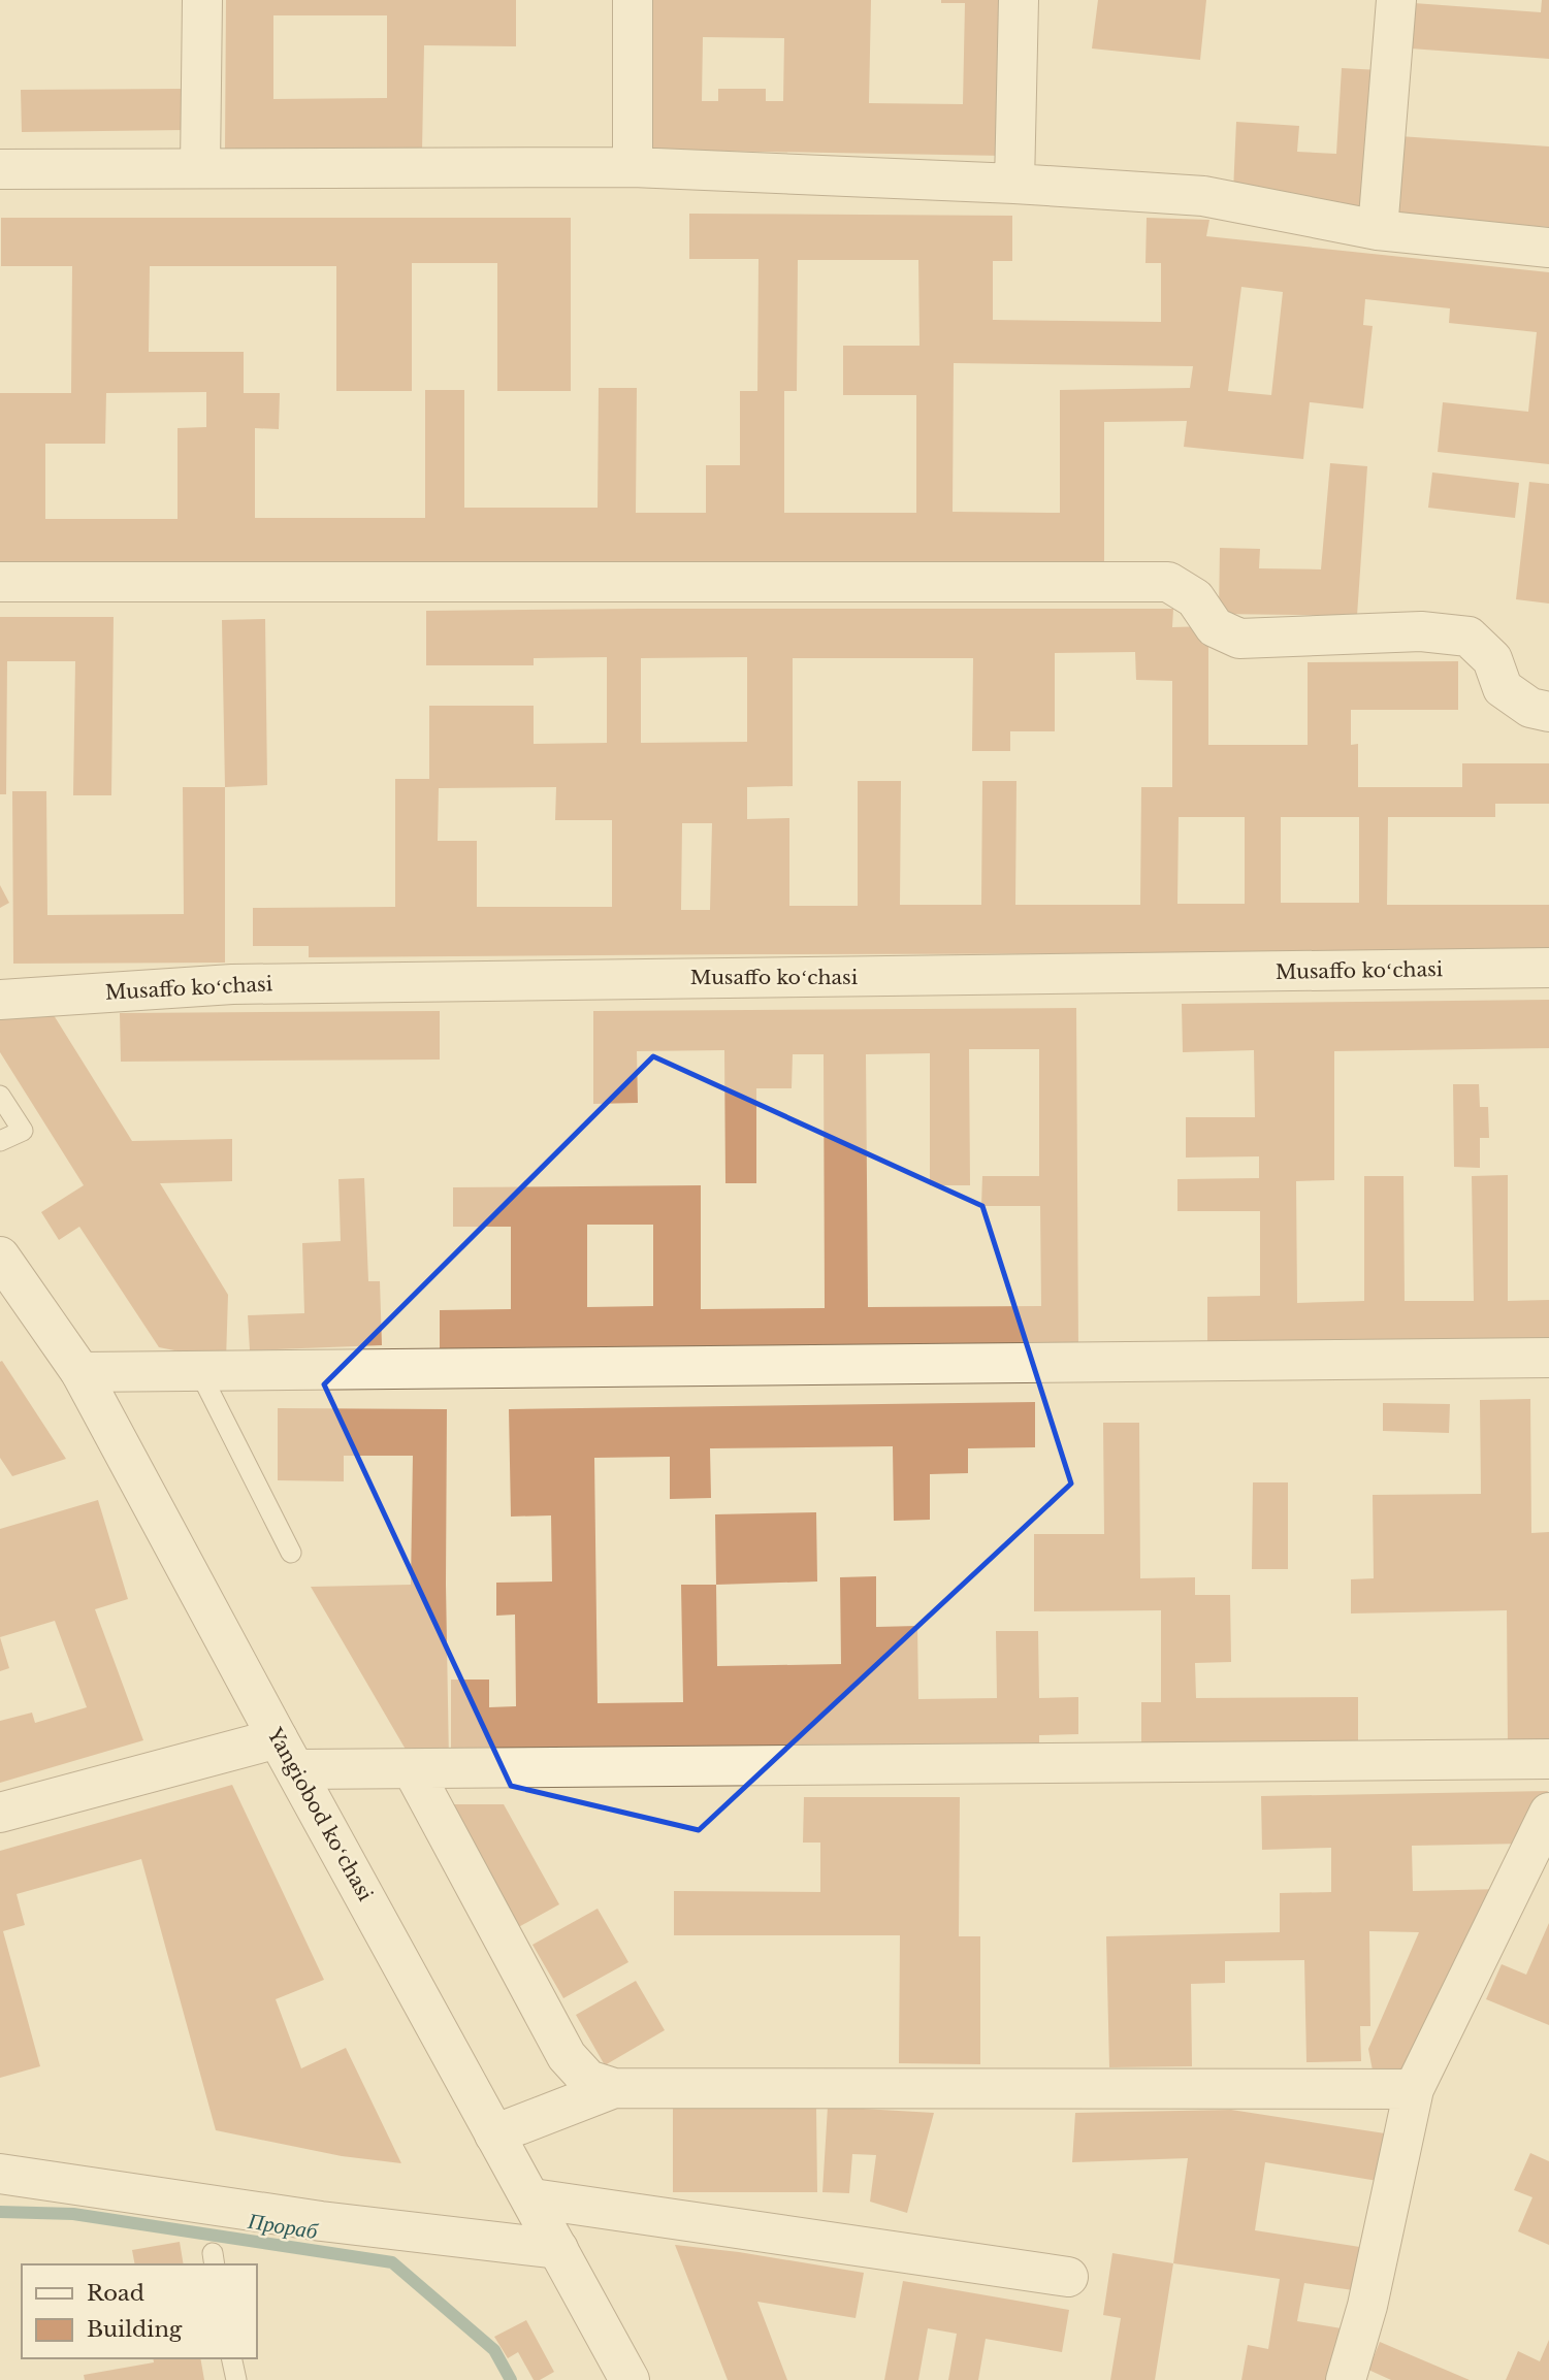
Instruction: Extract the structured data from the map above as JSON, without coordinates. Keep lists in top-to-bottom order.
{
  "streets": {
    "street": ["Musaffo koʻchasi", "Yangiobod koʻchasi"]
  },
  "water": ["Прораб"],
  "legend": ["Road", "Building"]
}
